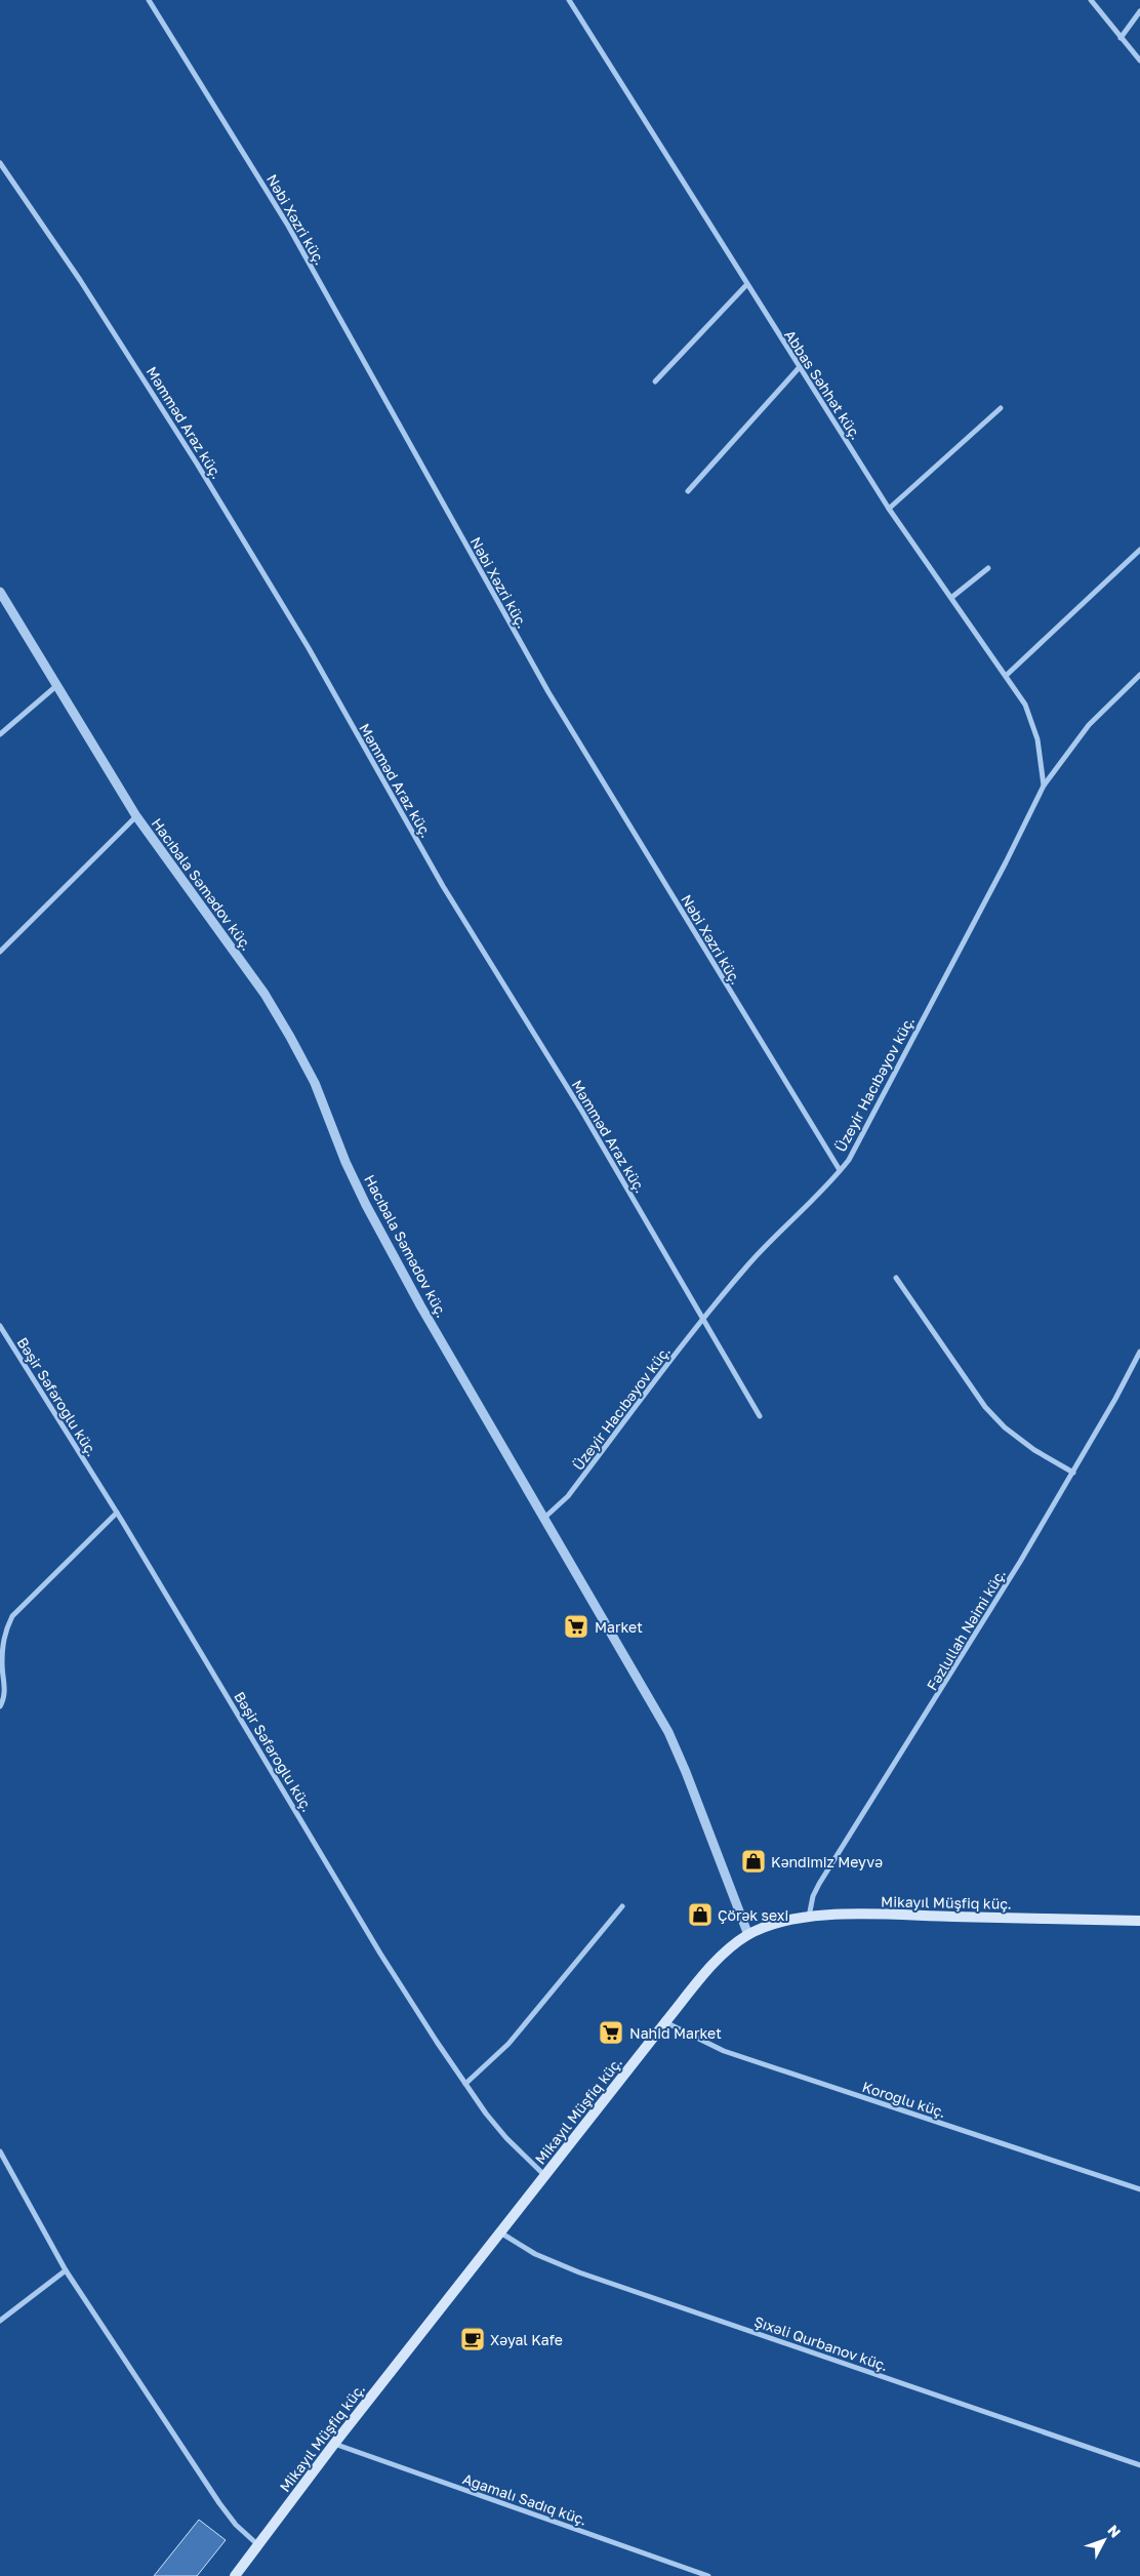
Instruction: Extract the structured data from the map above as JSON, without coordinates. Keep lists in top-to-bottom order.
{
  "streets": {
    "main road": ["Mikayıl Müşfiq küç."],
    "street": [
      "Nəbi Xəzri küç.",
      "Abbas Səhhət küç.",
      "Məmməd Araz küç.",
      "Hacıbala Səmədov küç.",
      "Üzeyir Hacıbəyov küç.",
      "Bəşir Səfəroğlu küç.",
      "Fəzlullah Nəimi küç.",
      "Koroğlu küç.",
      "Şıxəli Qurbanov küç.",
      "Ağamalı Sadıq küç."
    ]
  },
  "crossings": [
    ["Nəbi Xəzri küç.", "Üzeyir Hacıbəyov küç."],
    ["Abbas Səhhət küç.", "Üzeyir Hacıbəyov küç."],
    ["Məmməd Araz küç.", "Üzeyir Hacıbəyov küç."],
    ["Hacıbala Səmədov küç.", "Üzeyir Hacıbəyov küç."],
    ["Hacıbala Səmədov küç.", "Mikayıl Müşfiq küç."],
    ["Bəşir Səfəroğlu küç.", "Mikayıl Müşfiq küç."],
    ["Fəzlullah Nəimi küç.", "Mikayıl Müşfiq küç."],
    ["Mikayıl Müşfiq küç.", "Koroğlu küç."],
    ["Mikayıl Müşfiq küç.", "Şıxəli Qurbanov küç."],
    ["Mikayıl Müşfiq küç.", "Ağamalı Sadıq küç."]
  ],
  "places": {
    "supermarket": ["Market", "Nahid Market"],
    "shop": ["Kəndimiz Meyvə", "Çörək sexi"],
    "cafe": ["Xəyal Kafe"]
  },
  "north": "top right"
}
